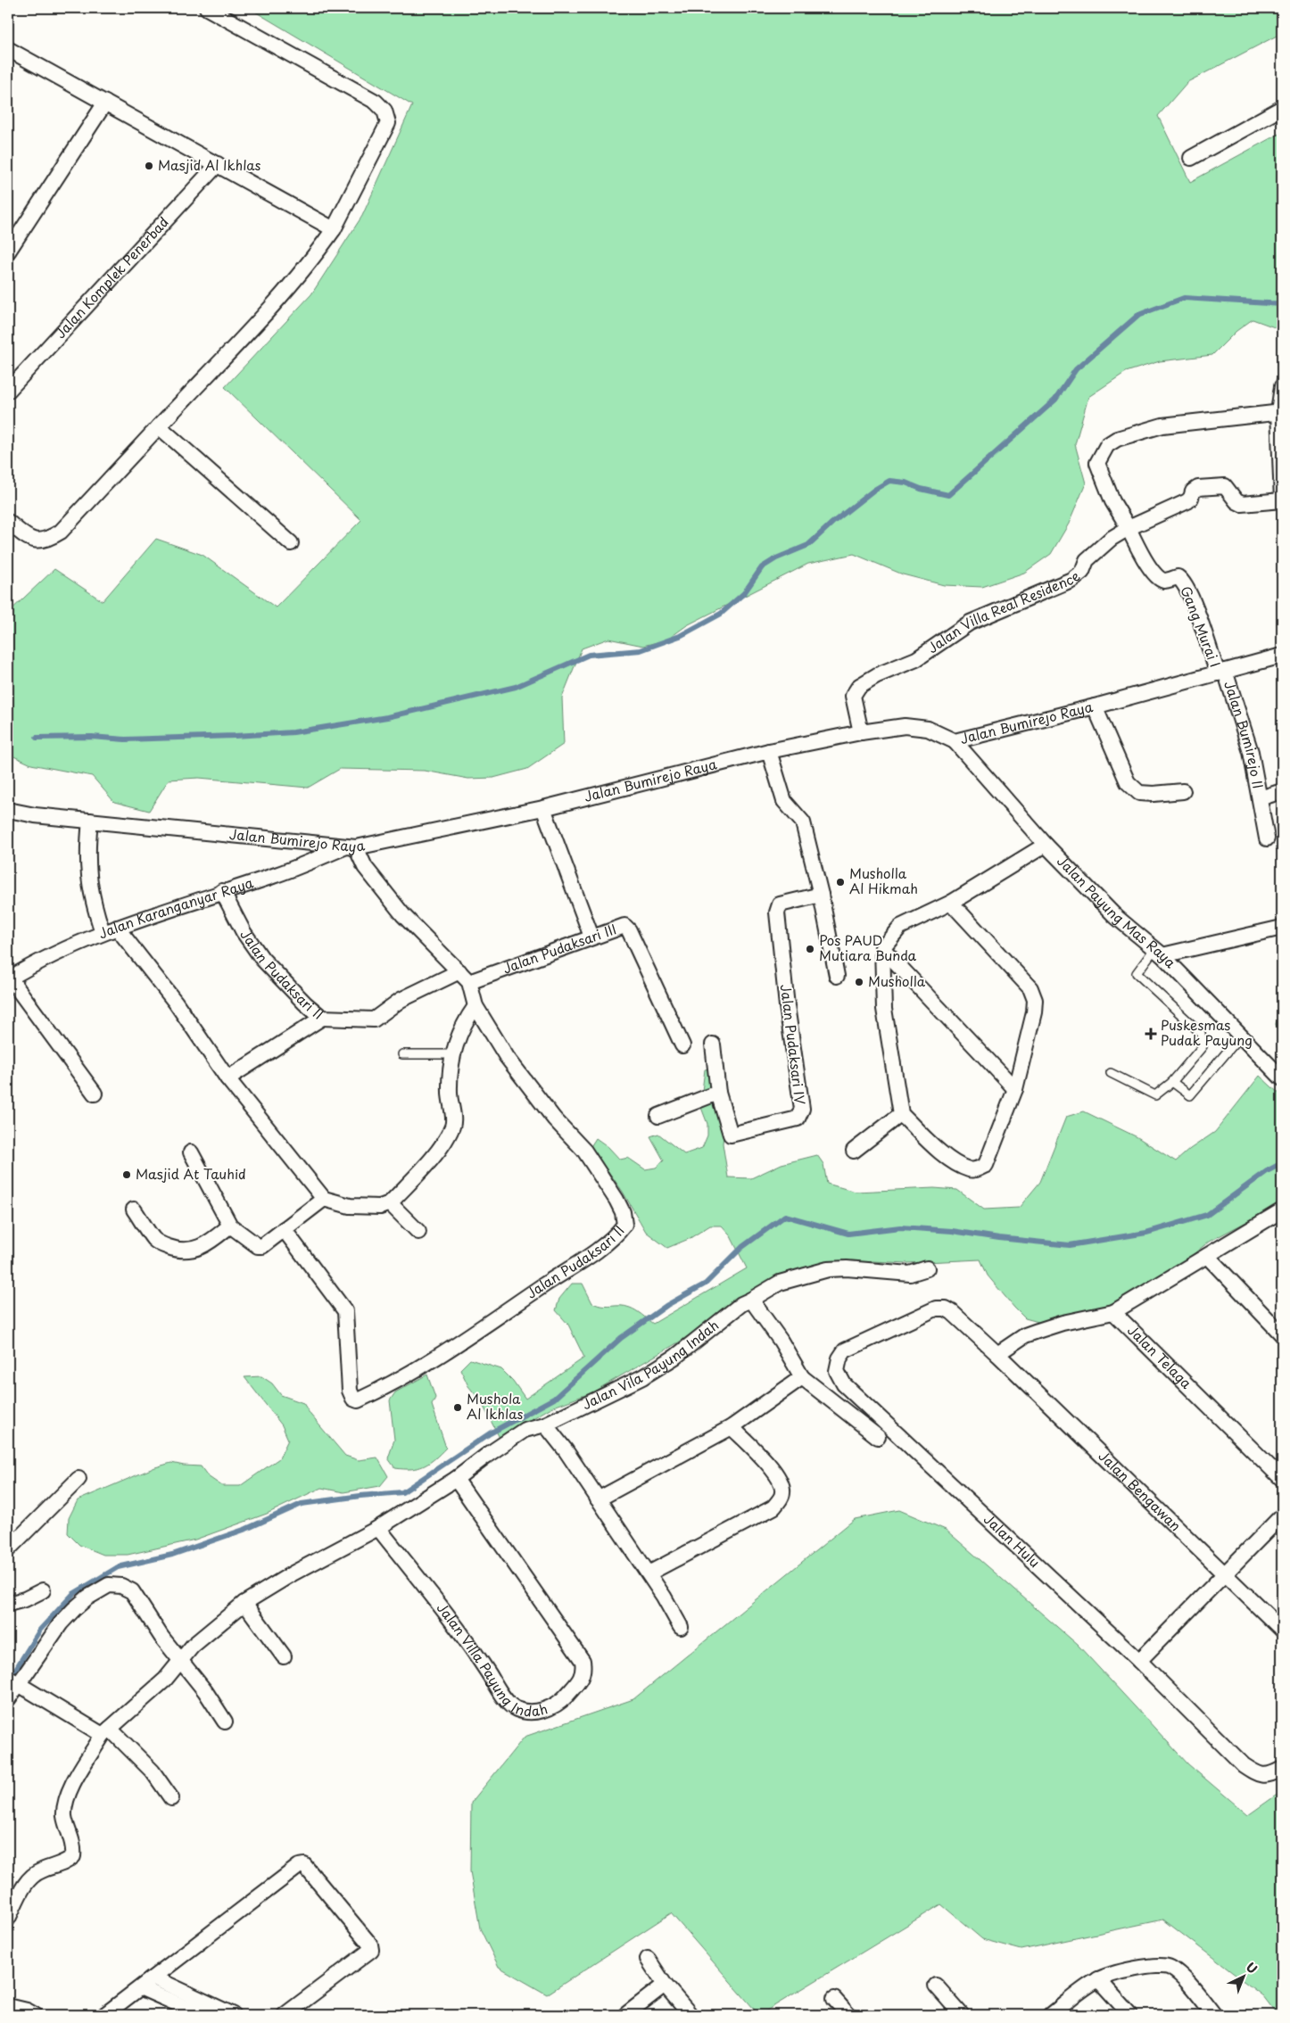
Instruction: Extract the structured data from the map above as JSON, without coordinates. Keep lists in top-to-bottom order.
{
  "streets": {
    "street": [
      "Jalan Komplek Penerbad",
      "Jalan Villa Real Residence",
      "Gang Murai I",
      "Jalan Bumirejo Raya",
      "Jalan Bumirejo II",
      "Jalan Karanganyar Raya",
      "Jalan Payung Mas Raya",
      "Jalan Pudaksari III",
      "Jalan Pudaksari II",
      "Jalan Pudaksari IV",
      "Jalan Telaga",
      "Jalan Vila Payung Indah",
      "Jalan Bengawan",
      "Jalan Hulu",
      "Jalan Villa Payung Indah"
    ]
  },
  "crossings": [
    ["Jalan Villa Real Residence", "Gang Murai I"],
    ["Jalan Villa Real Residence", "Jalan Bumirejo Raya"],
    ["Gang Murai I", "Jalan Bumirejo Raya"],
    ["Gang Murai I", "Jalan Bumirejo II"],
    ["Jalan Bumirejo Raya", "Jalan Bumirejo II"],
    ["Jalan Bumirejo Raya", "Jalan Karanganyar Raya"],
    ["Jalan Bumirejo Raya", "Jalan Payung Mas Raya"],
    ["Jalan Bumirejo Raya", "Jalan Pudaksari II"],
    ["Jalan Karanganyar Raya", "Jalan Pudaksari II"],
    ["Jalan Pudaksari III", "Jalan Pudaksari II"],
    ["Jalan Bengawan", "Jalan Hulu"]
  ],
  "places": {
    "other": [
      "Masjid Al Ikhlas",
      "Musholla Al Hikmah",
      "Pos PAUD Mutiara Bunda",
      "Musholla",
      "Masjid At Tauhid",
      "Mushola Al Ikhlas"
    ],
    "health": ["Puskesmas Pudak Payung"]
  },
  "north": "top right"
}
